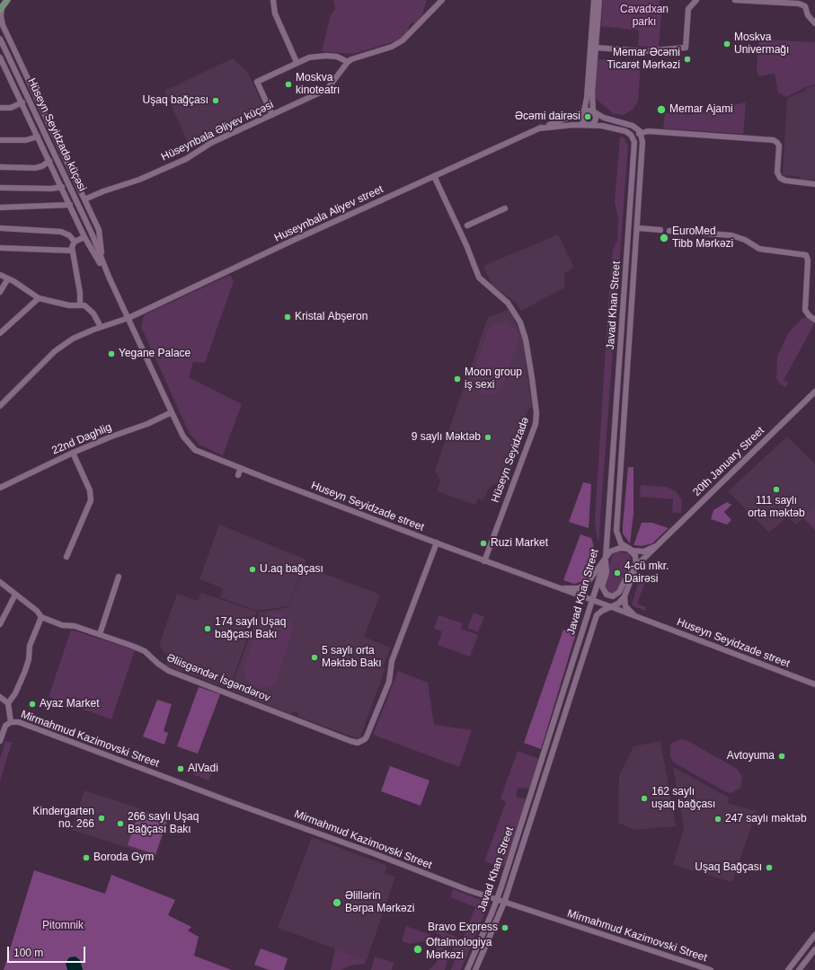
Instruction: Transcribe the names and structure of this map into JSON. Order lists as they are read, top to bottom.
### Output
{
  "streets": {
    "street": [
      "Hüseynbala Əliyev küçəsi",
      "Hüseyn Seyidzadə küçəsi",
      "Huseynbala Aliyev street",
      "Javad Khan Street",
      "22nd Daghlig",
      "Hüseyn Seyidzadə",
      "20th January Street",
      "Huseyn Seyidzade street",
      "Əliisgəndər İsgəndərov",
      "Mirmahmud Kazimovski Street"
    ]
  },
  "crossings": [
    ["Huseynbala Aliyev street", "Hüseyn Seyidzadə"],
    ["Javad Khan Street", "20th January Street"],
    ["Javad Khan Street", "Huseyn Seyidzade street"],
    ["Javad Khan Street", "Mirmahmud Kazimovski Street"],
    ["22nd Daghlig", "Huseyn Seyidzade street"],
    ["Hüseyn Seyidzadə", "Huseyn Seyidzade street"],
    ["Huseyn Seyidzade street", "Əliisgəndər İsgəndərov"]
  ],
  "parks": ["Cavadxan parkı", "Pitomnik"],
  "places": [
    "Moskva Univermağı",
    "Memar Əcəmi Ticarət Mərkəzi",
    "Moskva kinoteatrı",
    "Uşaq bağçası",
    "Memar Ajami",
    "Əcəmi dairəsi",
    "EuroMed Tibb Mərkəzi",
    "Kristal Abşeron",
    "Yegane Palace",
    "Moon group iş sexi",
    "9 saylı Məktəb",
    "111 saylı orta məktəb",
    "Ruzi Market",
    "U.aq bağçası",
    "4-cü mkr. Dairəsi",
    "174 saylı Uşaq bağçası Bakı",
    "5 saylı orta Məktəb Bakı",
    "Ayaz Market",
    "Avtoyuma",
    "AlVadi",
    "162 saylı uşaq bağçası",
    "Kindergarten no. 266",
    "247 saylı məktəb",
    "266 saylı Uşaq Bağçası Bakı",
    "Boroda Gym",
    "Uşaq Bağçası",
    "Əlillərin Bərpa Mərkəzi",
    "Bravo Express",
    "Oftalmologiya Mərkəzi"
  ],
  "scale_bar": "100 m"
}
